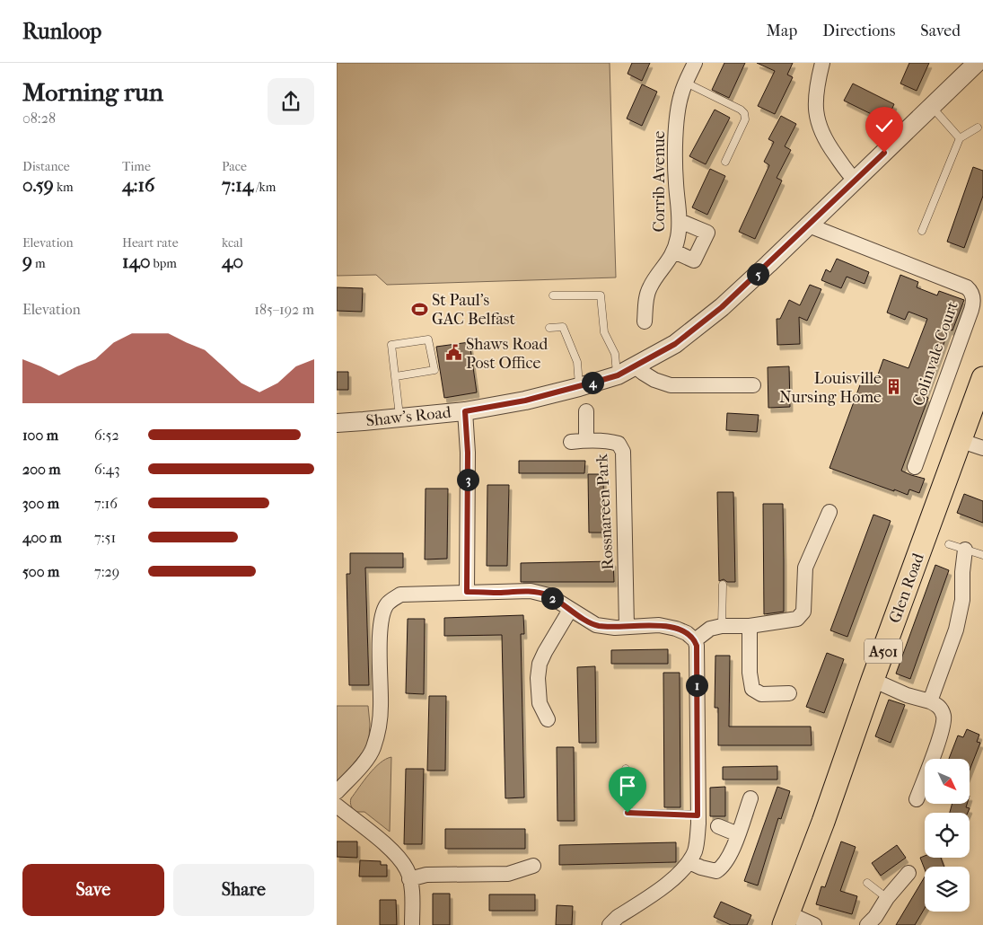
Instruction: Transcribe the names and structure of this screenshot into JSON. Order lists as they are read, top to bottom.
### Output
{
  "streets": {
    "main road": ["Glen Road", "A501"],
    "street": [
      "Corrib Avenue",
      "Colinvale Court",
      "Shaw's Road",
      "Rossnareen Park"
    ]
  },
  "crossings": [
    ["Colinvale Court", "Shaw's Road"]
  ],
  "places": {
    "sports": ["St Paul's GAC Belfast"],
    "public building": ["Shaws Road Post Office"],
    "building": ["Louisville Nursing Home"]
  },
  "north": "bottom right",
  "page": {
    "header": "Runloop",
    "nav": ["Map", "Directions", "Saved"],
    "heading": ["Morning run", "08:28"],
    "stats": [
      ["Distance", "0.59 km"],
      ["Time", "4:16"],
      ["Pace", "7:14 /km"],
      ["Elevation", "9 m"],
      ["Heart rate", "140 bpm"],
      ["kcal", "40"]
    ],
    "pins": [
      "5",
      "4",
      "3",
      "2",
      "1"
    ],
    "chart": ["Elevation", "185–192 m"],
    "list": [
      {
        "name": "100 m",
        "note": "6:52"
      },
      {
        "name": "200 m",
        "note": "6:43"
      },
      {
        "name": "300 m",
        "note": "7:16"
      },
      {
        "name": "400 m",
        "note": "7:51"
      },
      {
        "name": "500 m",
        "note": "7:29"
      }
    ],
    "buttons": ["Save", "Share"]
  }
}
